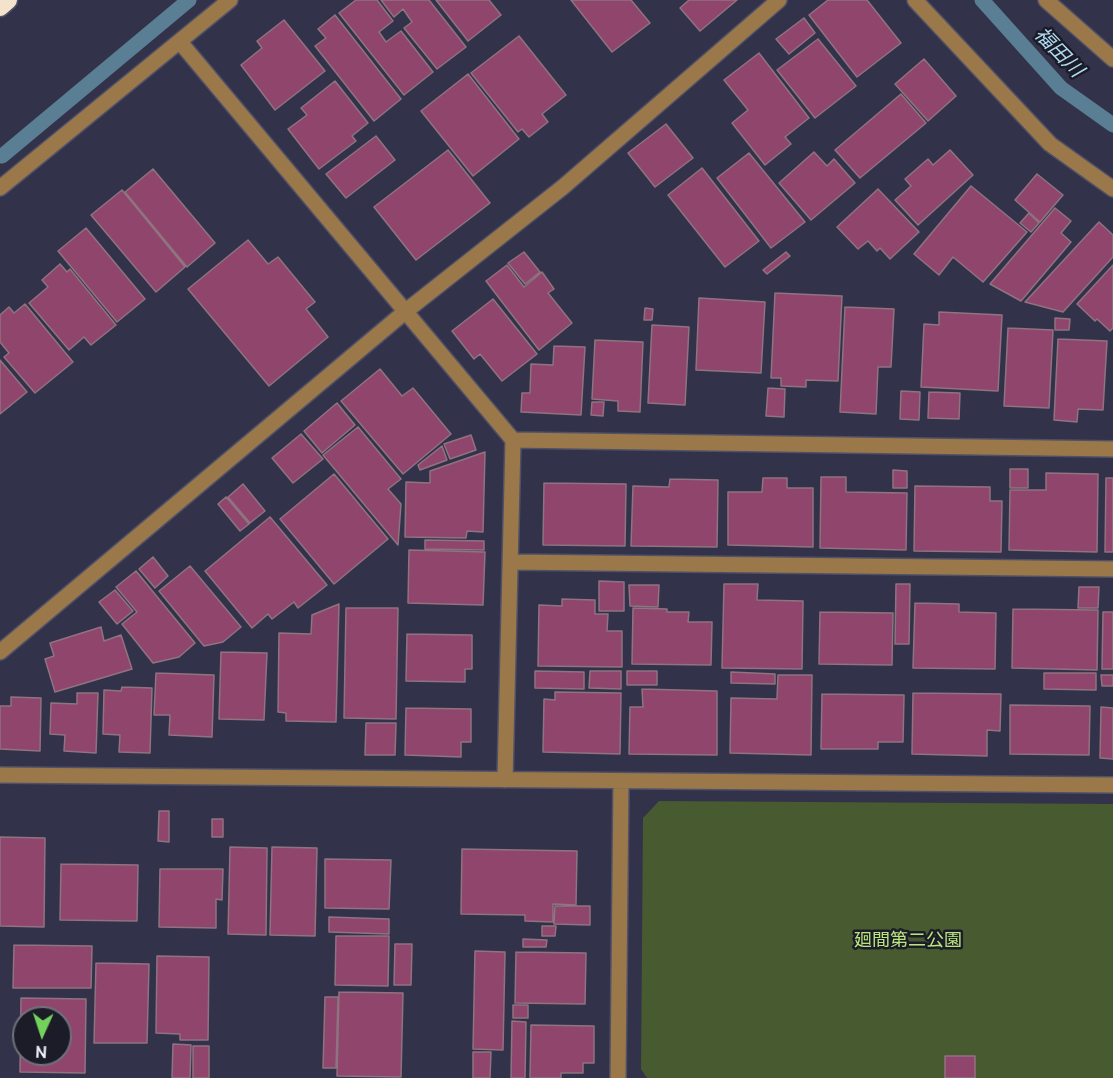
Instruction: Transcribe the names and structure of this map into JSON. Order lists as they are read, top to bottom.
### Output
{
  "water": ["福田川"],
  "parks": ["廻間第二公園"],
  "north": "bottom"
}
